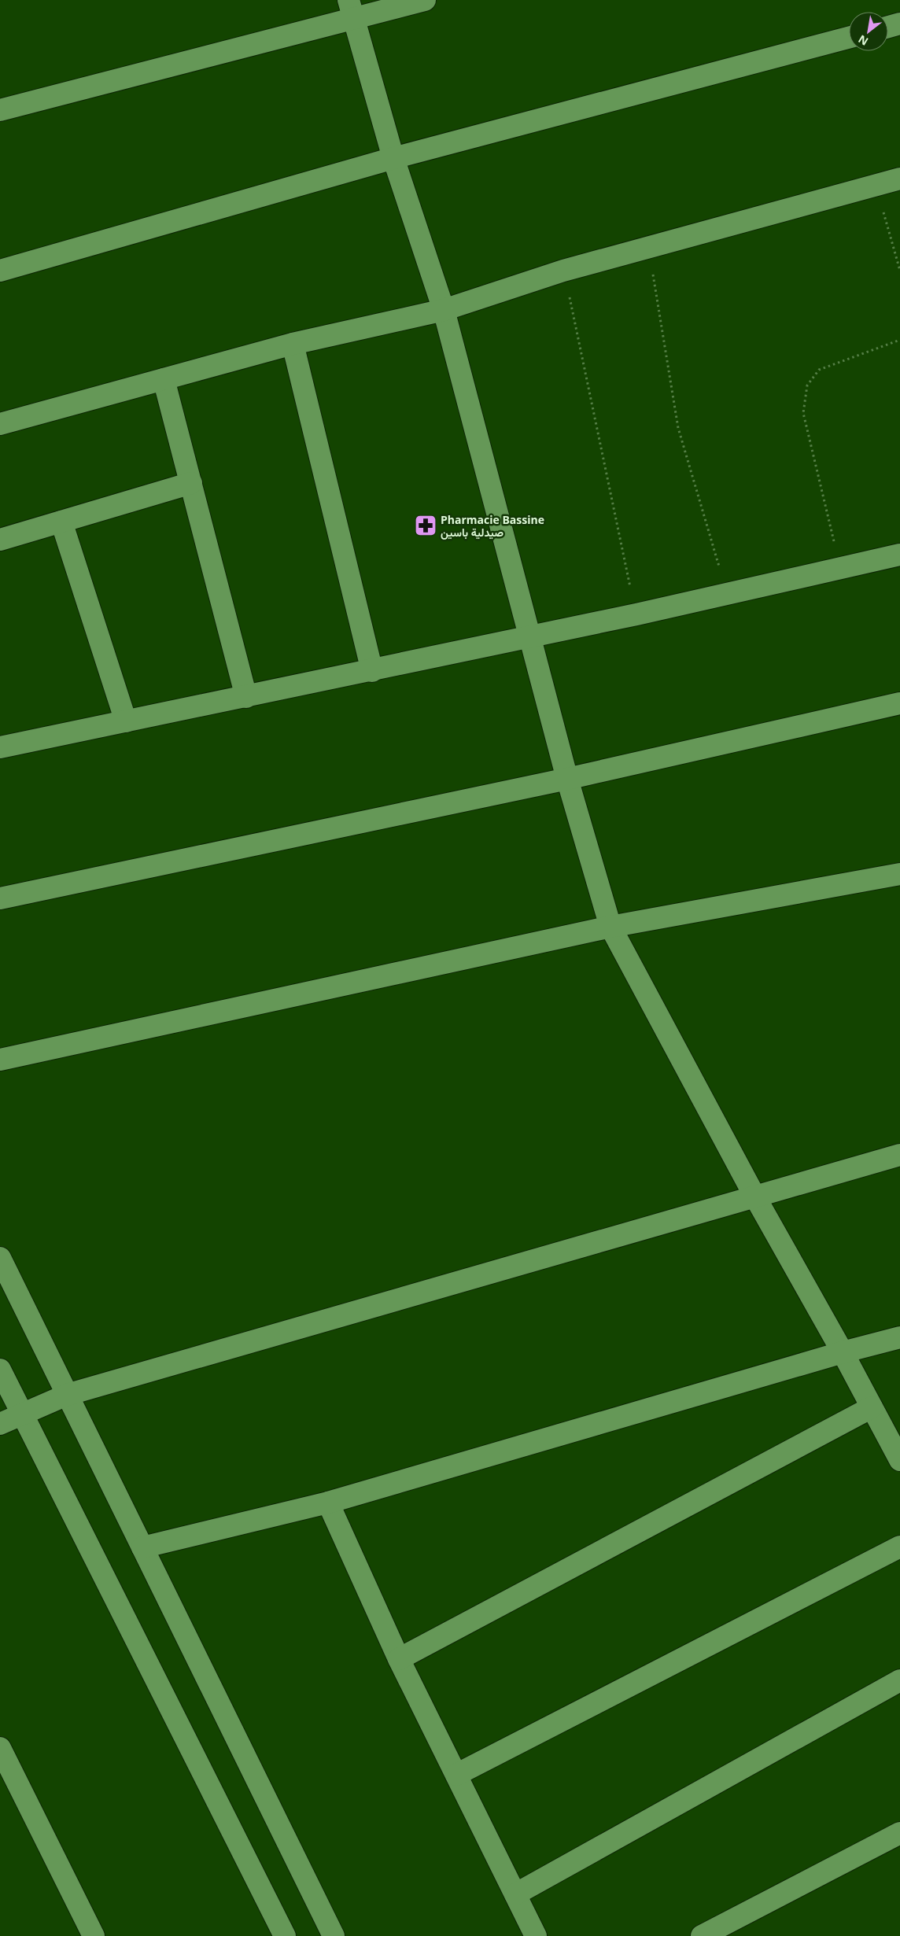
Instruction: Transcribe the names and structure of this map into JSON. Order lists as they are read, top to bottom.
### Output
{
  "places": {
    "pharmacy": ["Pharmacie Bassine صيدلية باسين"]
  },
  "north": "bottom left"
}
